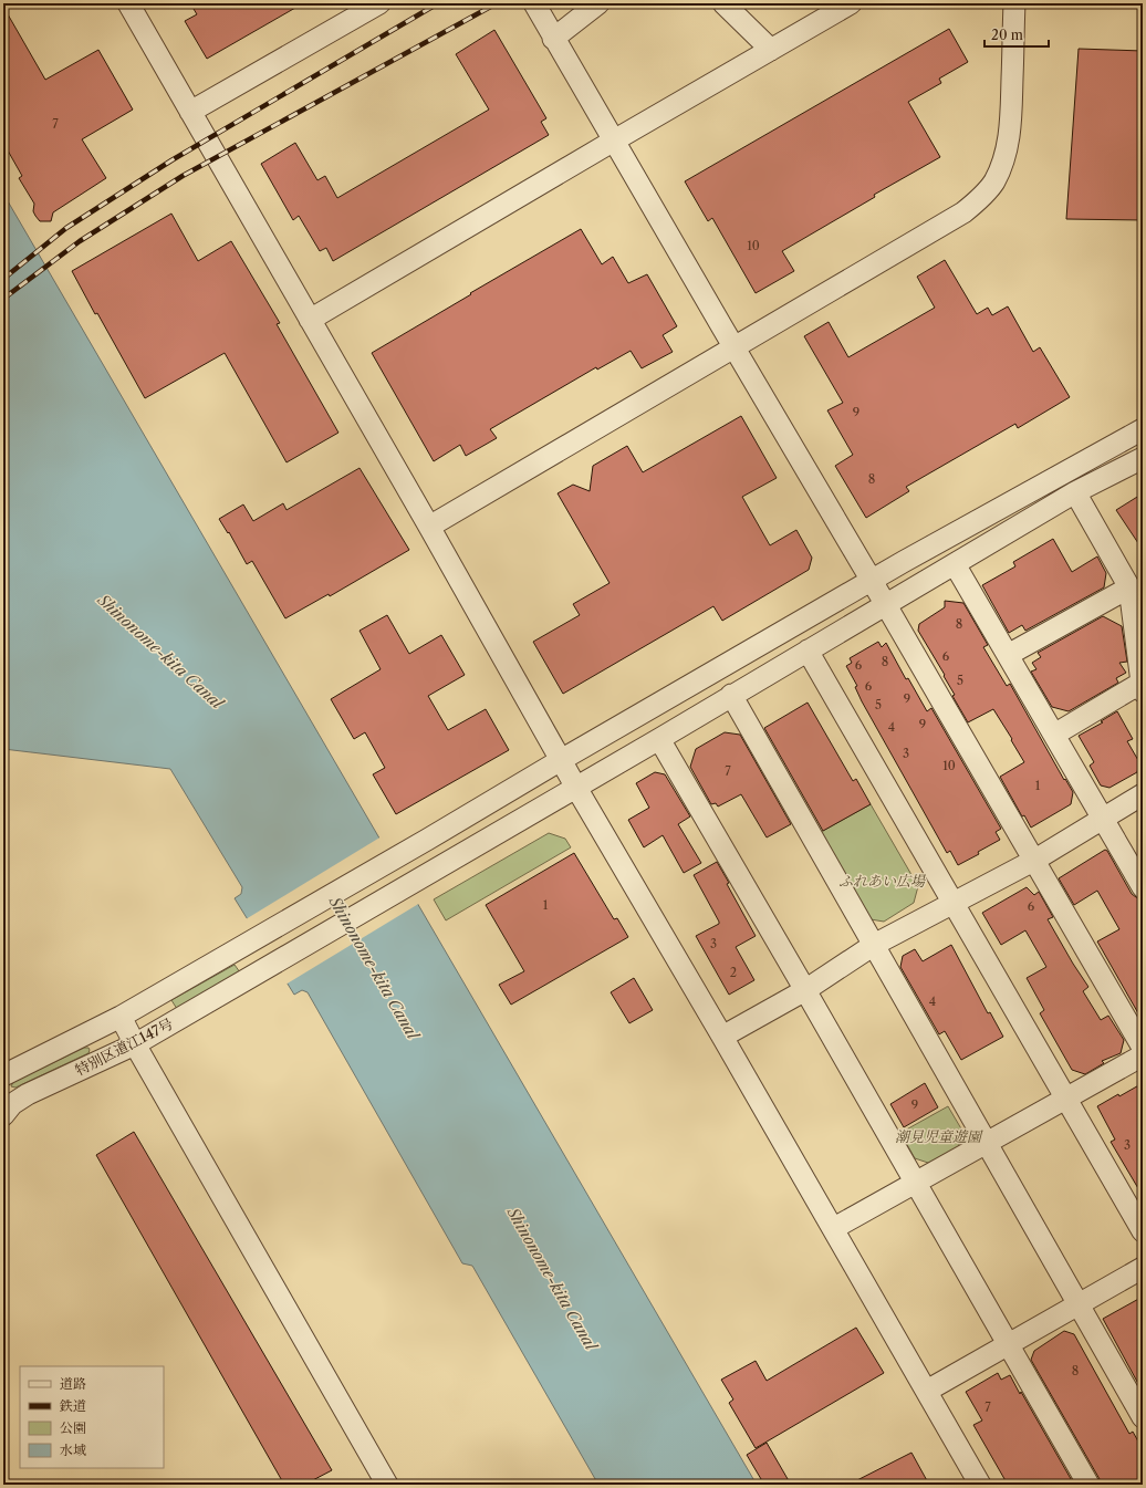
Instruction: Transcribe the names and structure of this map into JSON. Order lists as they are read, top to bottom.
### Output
{
  "streets": {
    "street": ["特別区道江147号"]
  },
  "water": ["Shinonome-kita Canal"],
  "parks": ["ふれあい広場", "潮見児童遊園"],
  "house_numbers": [
    "7",
    "10",
    "9",
    "8",
    "8",
    "6",
    "8",
    "6",
    "5",
    "6",
    "9",
    "5",
    "9",
    "4",
    "3",
    "10",
    "7",
    "1",
    "1",
    "6",
    "3",
    "2",
    "4",
    "9",
    "3",
    "8",
    "7"
  ],
  "legend": [
    "道路",
    "鉄道",
    "公園",
    "水域"
  ],
  "scale_bar": "20 m"
}
